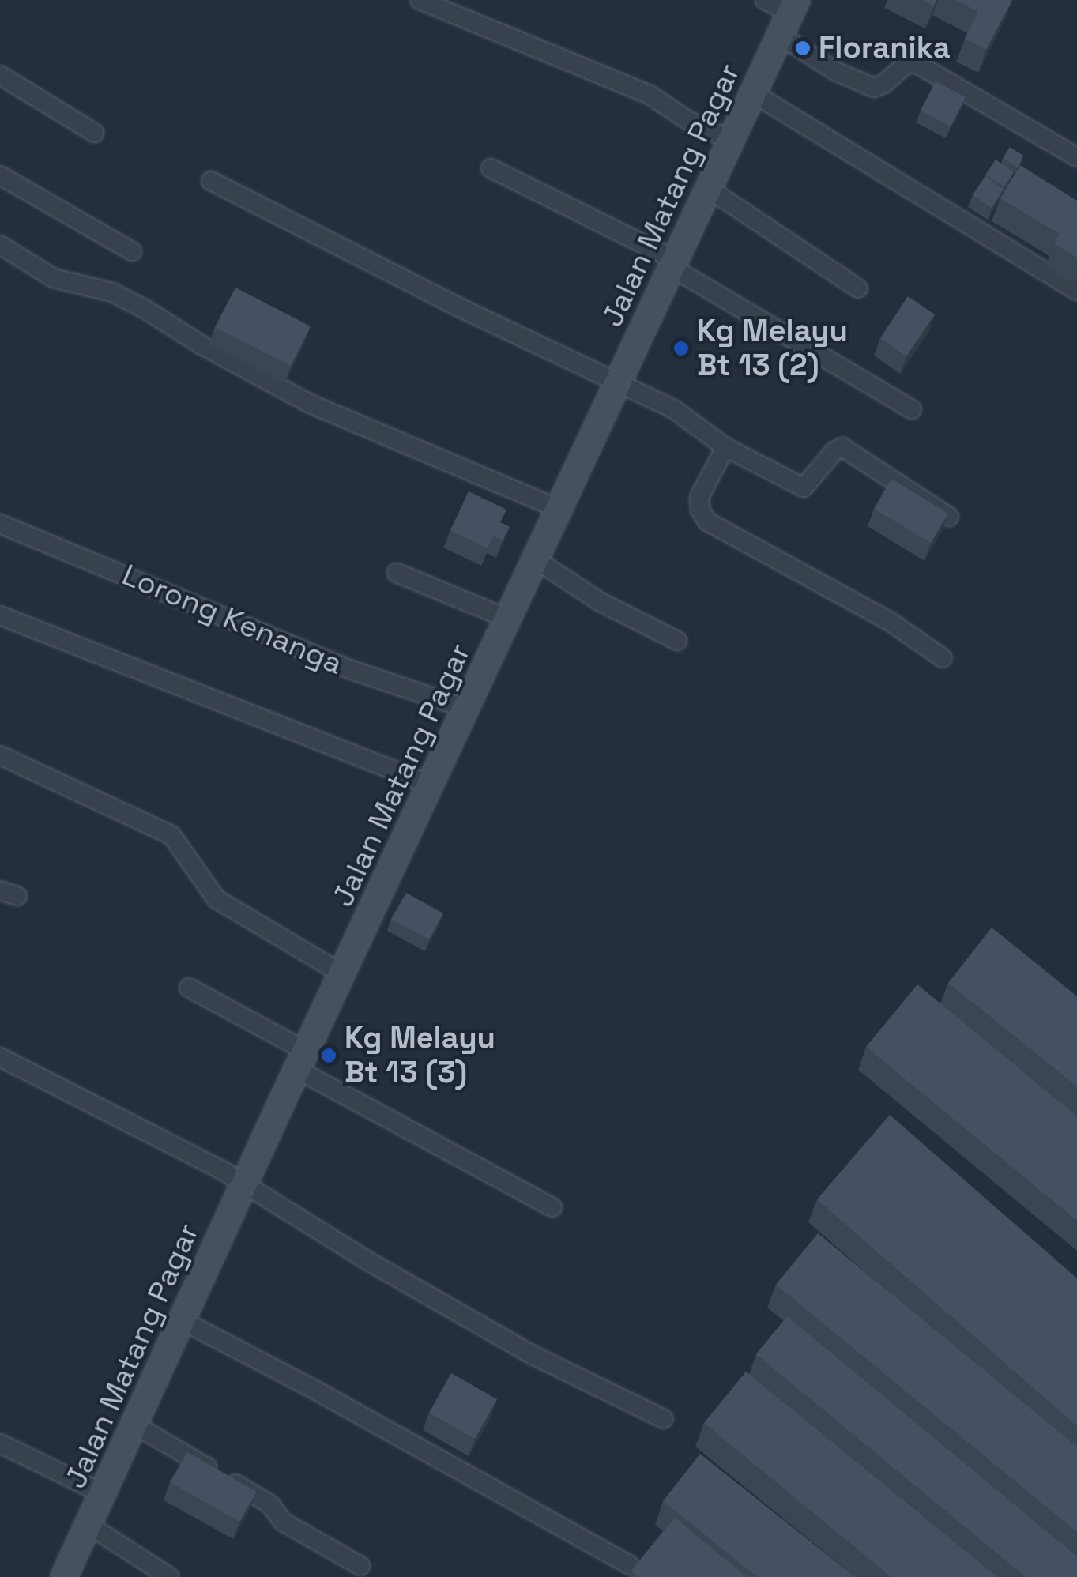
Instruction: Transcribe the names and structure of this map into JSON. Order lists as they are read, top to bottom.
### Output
{
  "streets": {
    "main road": ["Jalan Matang Pagar"],
    "street": ["Lorong Kenanga"]
  },
  "crossings": [
    ["Jalan Matang Pagar", "Lorong Kenanga"]
  ],
  "places": ["Floranika", "Kg Melayu Bt 13 (2)", "Kg Melayu Bt 13 (3)"]
}
